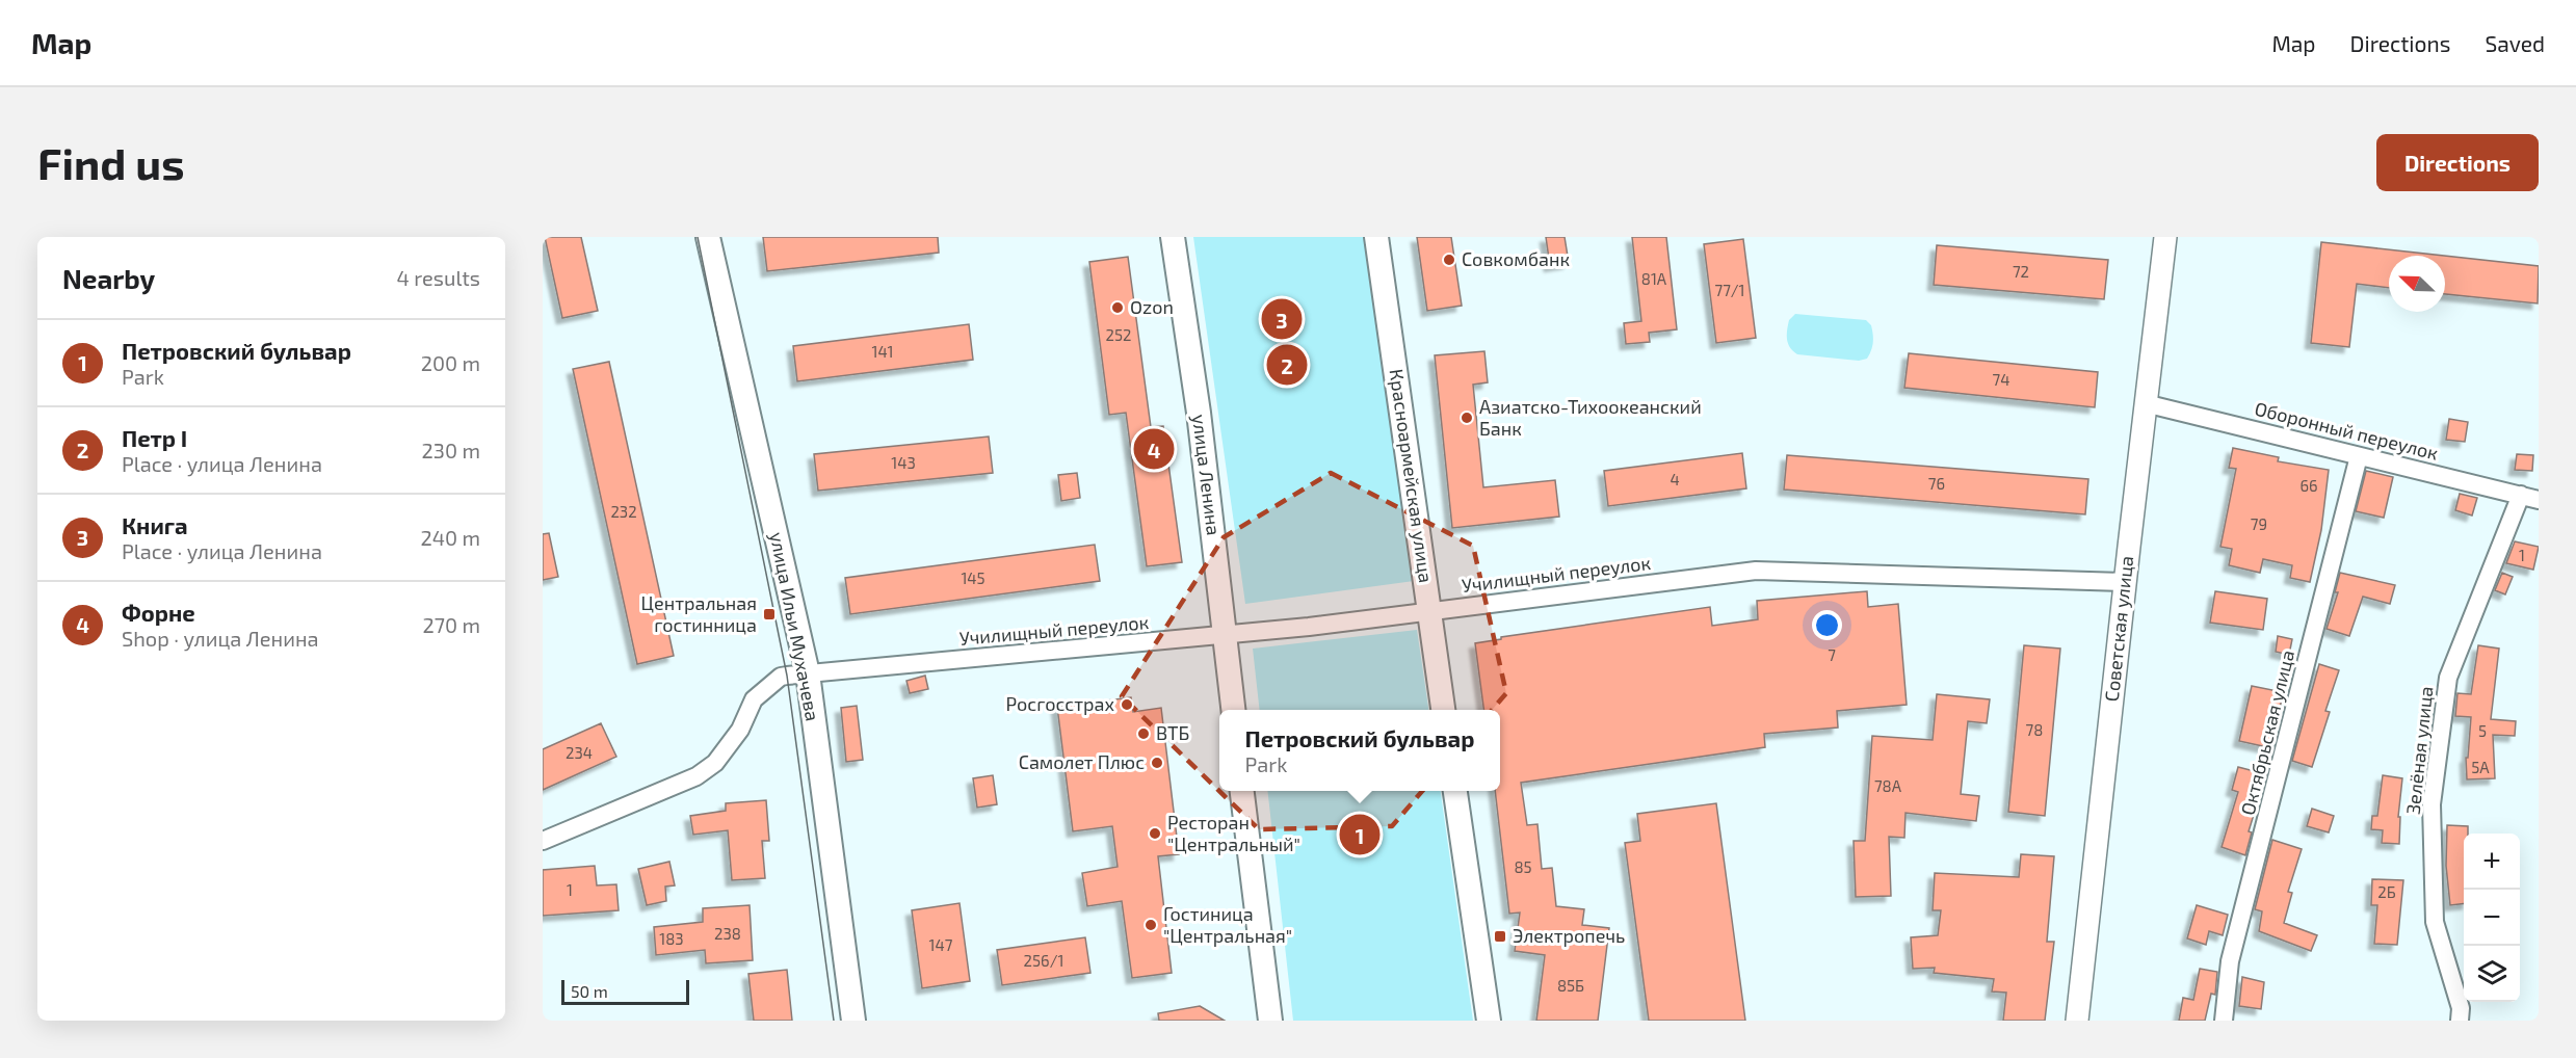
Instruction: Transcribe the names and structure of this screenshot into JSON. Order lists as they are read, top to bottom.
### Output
{
  "streets": {
    "main road": ["улица Ленина", "Красноармейская улица", "улица Ильи Мухачева"],
    "street": [
      "Оборонный переулок",
      "Училищный переулок",
      "Советская улица",
      "Октябрьская улица",
      "Зелёная улица"
    ]
  },
  "crossings": [
    ["Оборонный переулок", "Советская улица"],
    ["Оборонный переулок", "Октябрьская улица"],
    ["Оборонный переулок", "Зелёная улица"],
    ["улица Ленина", "Училищный переулок"],
    ["Красноармейская улица", "Училищный переулок"],
    ["Училищный переулок", "улица Ильи Мухачева"],
    ["Училищный переулок", "Советская улица"]
  ],
  "places": {
    "other": [
      "Совкомбанк",
      "Ozon",
      "Азиатско-Тихоокеанский Банк",
      "Росгосстрах",
      "ВТБ",
      "Самолет Плюс",
      "Ресторан \"Центральный\"",
      "Гостиница \"Центральная\""
    ],
    "transit": ["Центральная гостинница", "Электропечь"]
  },
  "house_numbers": [
    "72",
    "81А",
    "77/1",
    "252",
    "141",
    "74",
    "143",
    "4",
    "76",
    "66",
    "232",
    "79",
    "1",
    "145",
    "7",
    "78",
    "5",
    "234",
    "5А",
    "78А",
    "85",
    "1",
    "2Б",
    "238",
    "183",
    "147",
    "256/1",
    "85Б"
  ],
  "scale_bar": "50 m",
  "north": "top left",
  "page": {
    "header": "Map",
    "nav": ["Map", "Directions", "Saved"],
    "buttons": "Directions",
    "title": "Find us",
    "heading": ["Nearby", "4 results"],
    "pins": [
      "3",
      "2",
      "4",
      "1"
    ],
    "list": [
      {
        "mark": "1",
        "name": "Петровский бульвар",
        "note": "Park",
        "value": "200 m"
      },
      {
        "mark": "2",
        "name": "Петр I",
        "note": "Place · улица Ленина",
        "value": "230 m"
      },
      {
        "mark": "3",
        "name": "Книга",
        "note": "Place · улица Ленина",
        "value": "240 m"
      },
      {
        "mark": "4",
        "name": "Форне",
        "note": "Shop · улица Ленина",
        "value": "270 m"
      }
    ],
    "popup": ["Петровский бульвар", "Park"],
    "map_buttons": ["+", "−"],
    "scale": "50 m"
  }
}
